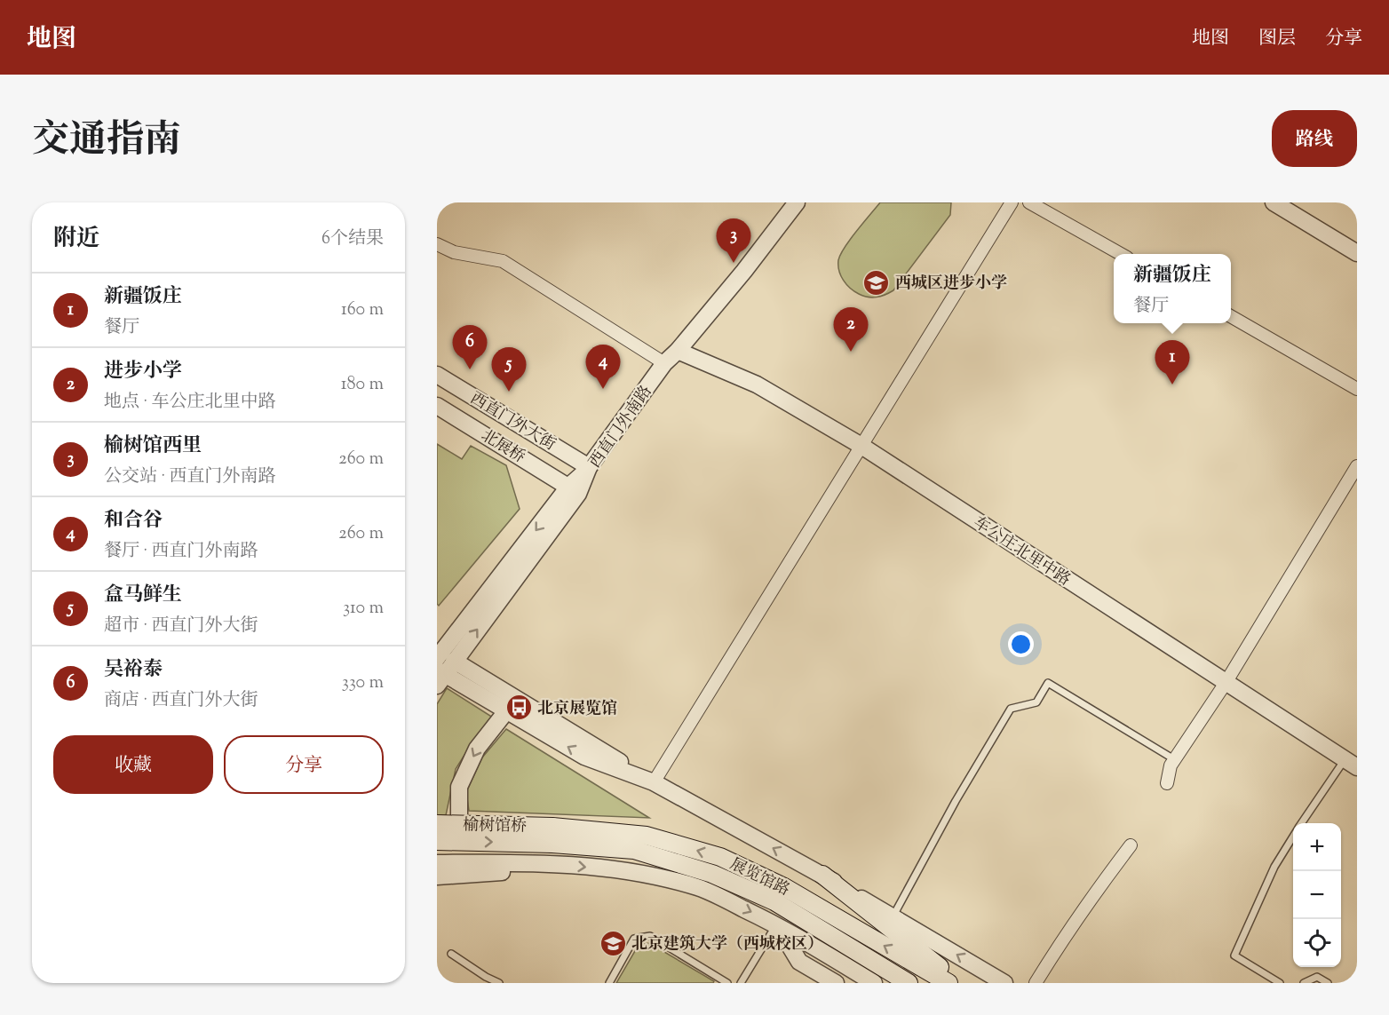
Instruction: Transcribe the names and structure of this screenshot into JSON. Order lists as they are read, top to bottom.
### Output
{
  "streets": {
    "main road": ["榆树馆桥", "展览馆路"],
    "street": [
      "西直门外大街",
      "西直门外南路",
      "北展桥",
      "车公庄北里中路"
    ]
  },
  "crossings": [
    ["西直门外大街", "西直门外南路"],
    ["西直门外南路", "北展桥"],
    ["西直门外南路", "车公庄北里中路"],
    ["榆树馆桥", "展览馆路"]
  ],
  "places": {
    "school or university": ["西城区进步小学", "北京建筑大学（西城校区）"],
    "bus stop": ["北京展览馆"]
  },
  "page": {
    "header": "地图",
    "nav": ["地图", "图层", "分享"],
    "title": "交通指南",
    "buttons": [
      "路线",
      ["收藏", "分享"]
    ],
    "heading": ["附近", "6个结果"],
    "pins": [
      "3",
      "2",
      "6",
      "1",
      "4",
      "5"
    ],
    "popup": ["新疆饭庄", "餐厅"],
    "list": [
      {
        "mark": "1",
        "name": "新疆饭庄",
        "note": "餐厅",
        "value": "160 m"
      },
      {
        "mark": "2",
        "name": "进步小学",
        "note": "地点 · 车公庄北里中路",
        "value": "180 m"
      },
      {
        "mark": "3",
        "name": "榆树馆西里",
        "note": "公交站 · 西直门外南路",
        "value": "260 m"
      },
      {
        "mark": "4",
        "name": "和合谷",
        "note": "餐厅 · 西直门外南路",
        "value": "260 m"
      },
      {
        "mark": "5",
        "name": "盒马鲜生",
        "note": "超市 · 西直门外大街",
        "value": "310 m"
      },
      {
        "mark": "6",
        "name": "吴裕泰",
        "note": "商店 · 西直门外大街",
        "value": "330 m"
      }
    ],
    "map_buttons": ["+", "−"]
  }
}
